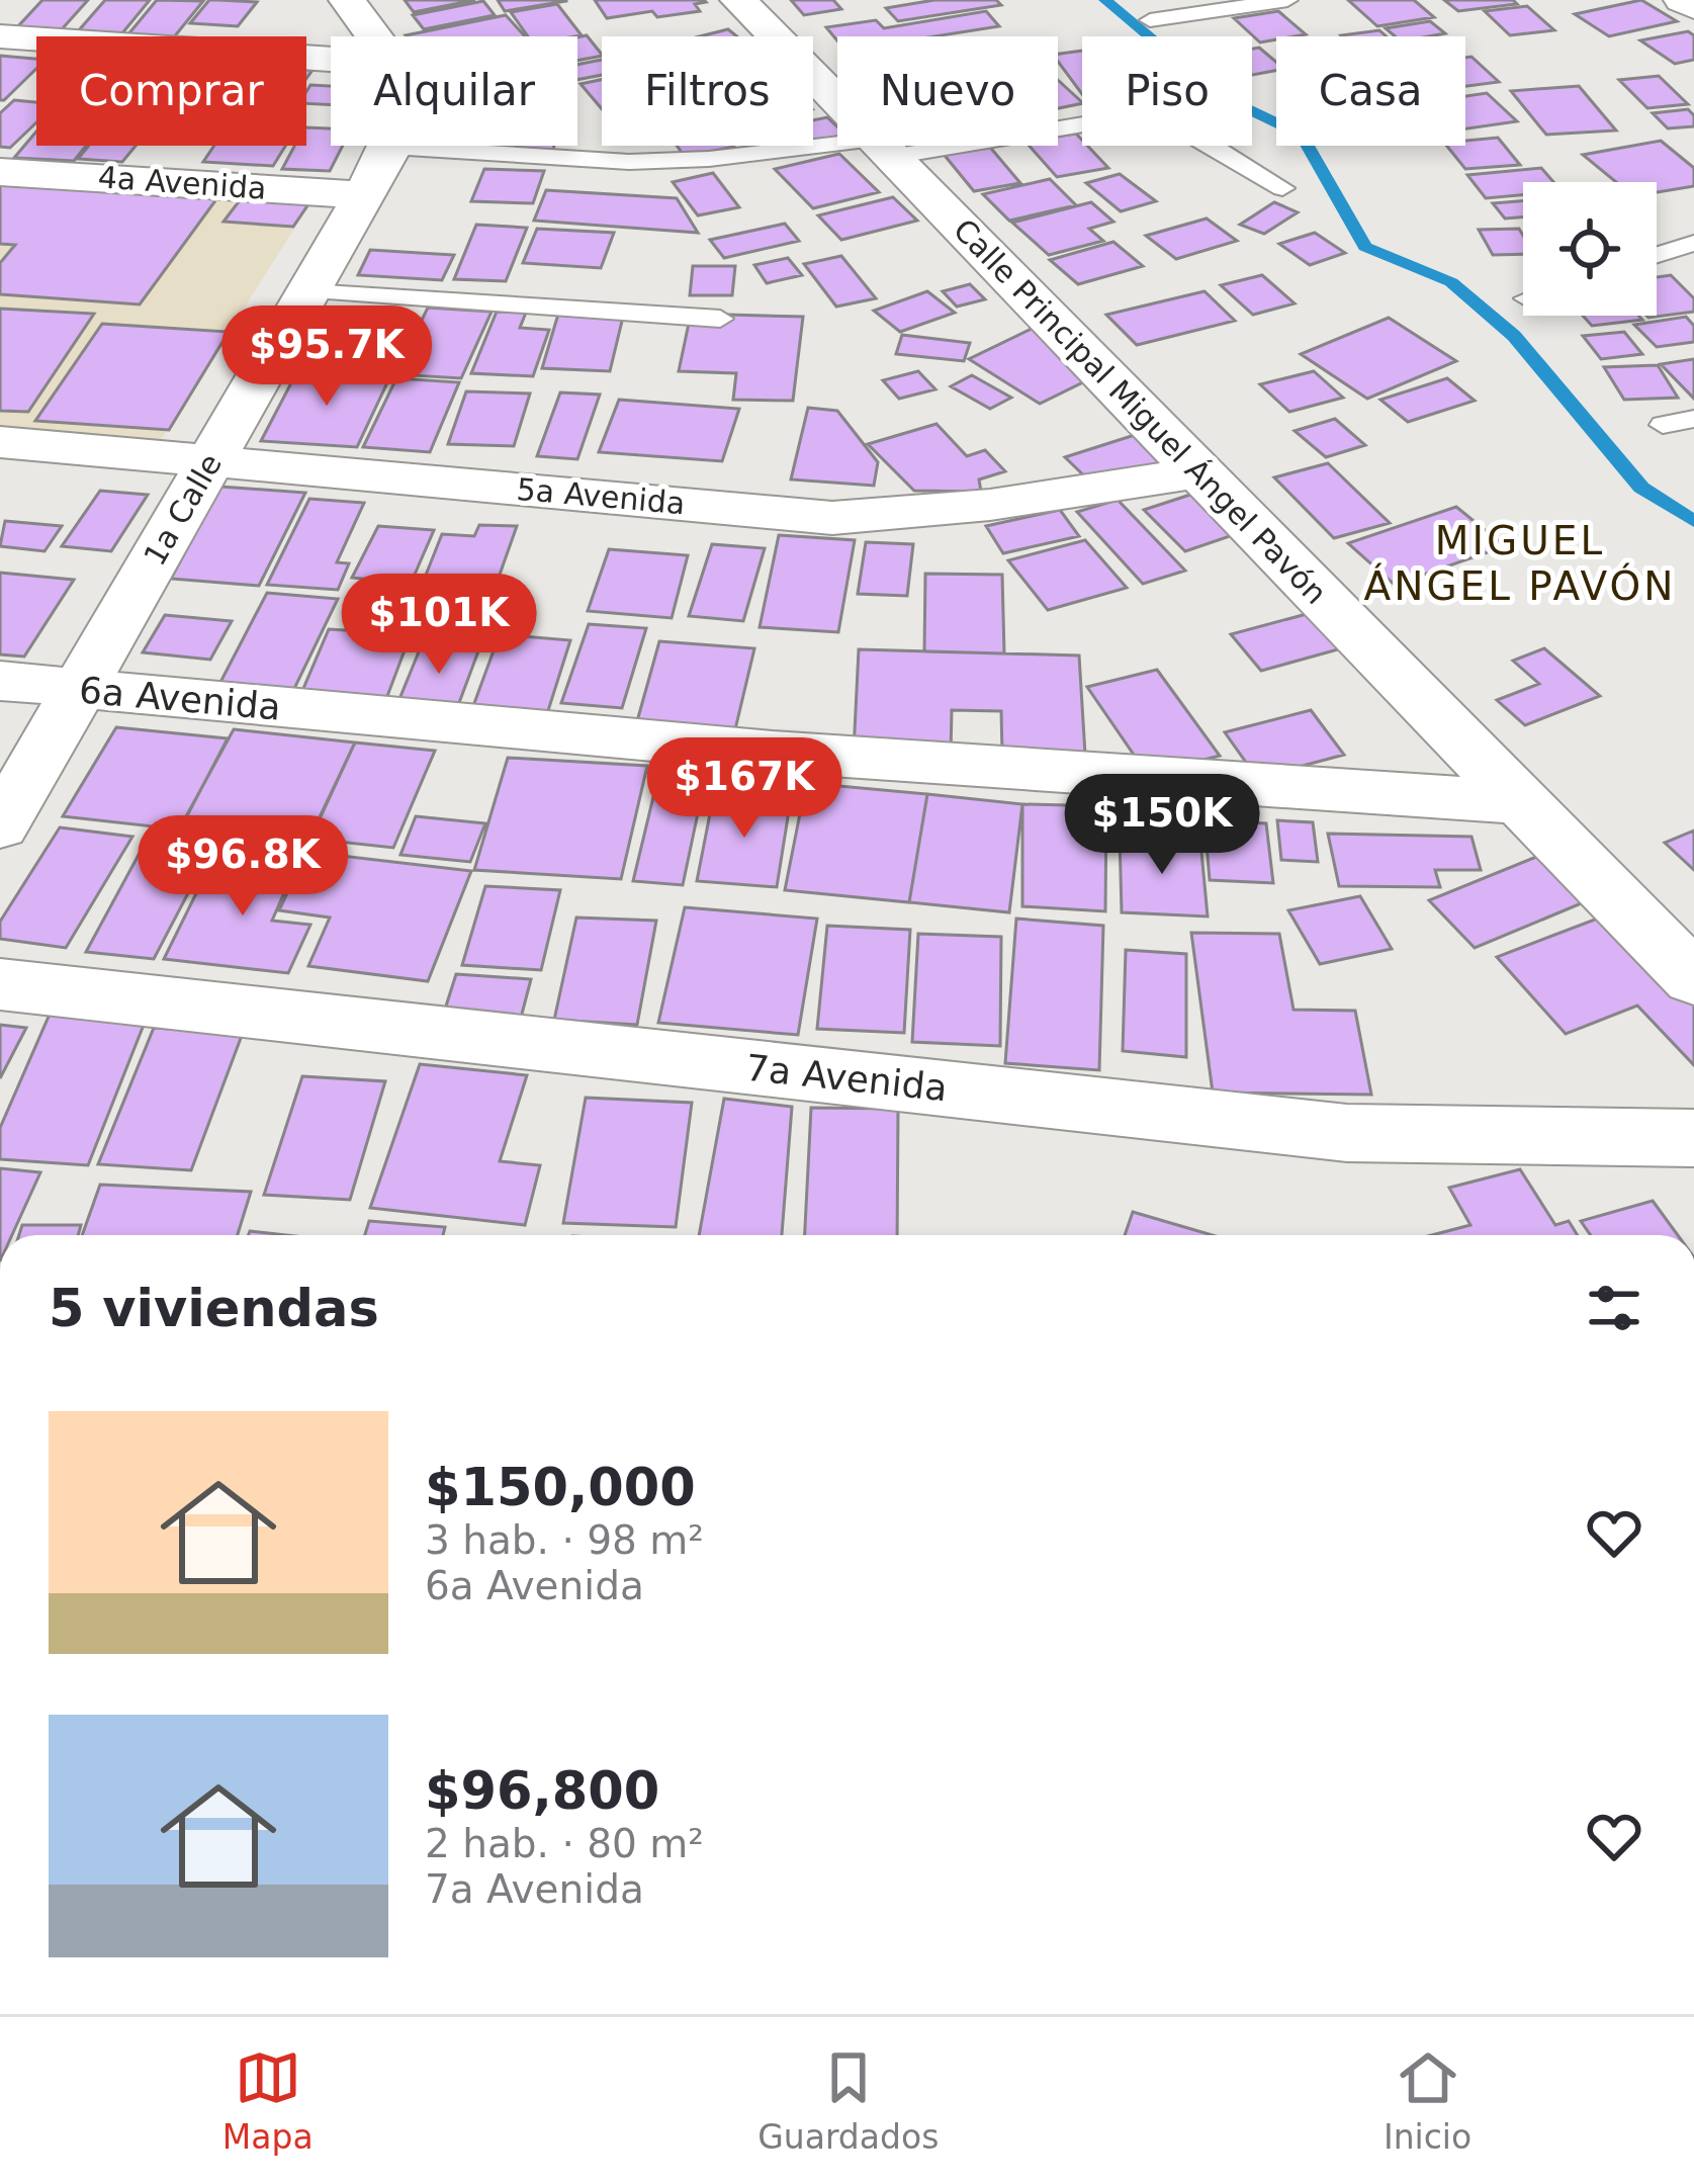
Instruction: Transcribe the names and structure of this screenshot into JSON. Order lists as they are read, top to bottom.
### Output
{
  "streets": {
    "street": [
      "4a Avenida",
      "Calle Principal Miguel Ángel Pavón",
      "5a Avenida",
      "1a Calle",
      "6a Avenida",
      "7a Avenida"
    ]
  },
  "crossings": [
    ["4a Avenida", "1a Calle"],
    ["Calle Principal Miguel Ángel Pavón", "5a Avenida"],
    ["Calle Principal Miguel Ángel Pavón", "6a Avenida"],
    ["5a Avenida", "1a Calle"],
    ["1a Calle", "6a Avenida"]
  ],
  "districts": ["MIGUEL ÁNGEL PAVÓN"],
  "page": {
    "chip": [
      "Comprar",
      "Alquilar",
      "Filtros",
      "Nuevo",
      "Piso",
      "Casa"
    ],
    "price": [
      "$95.7K",
      "$101K",
      "$167K",
      "$150K",
      "$96.8K"
    ],
    "heading": "5 viviendas",
    "list": [
      {
        "name": "$150,000",
        "note": "3 hab. · 98 m² · 6a Avenida"
      },
      {
        "name": "$96,800",
        "note": "2 hab. · 80 m² · 7a Avenida"
      }
    ],
    "tabs": ["Mapa", "Guardados", "Inicio"]
  }
}
